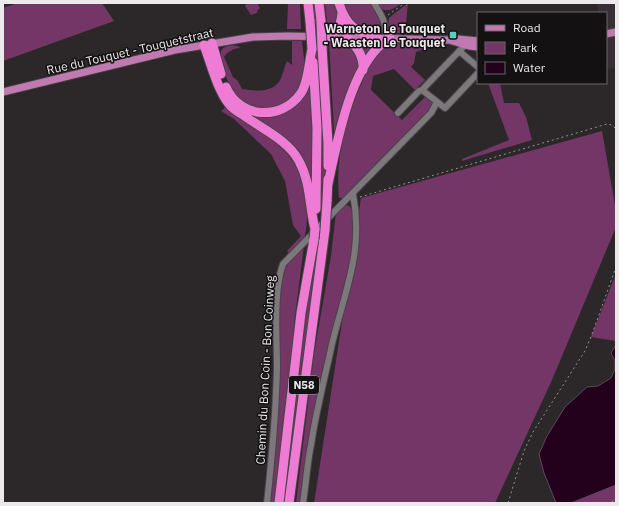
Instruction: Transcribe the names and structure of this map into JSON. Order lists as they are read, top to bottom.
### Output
{
  "streets": {
    "highway": ["N58"],
    "main road": ["Rue du Touquet - Touquetstraat"],
    "street": ["Chemin du Bon Coin - Bon Coinweg"]
  },
  "places": {
    "transit": ["Warneton Le Touquet - Waasten Le Touquet"]
  },
  "legend": ["Road", "Park", "Water"]
}
